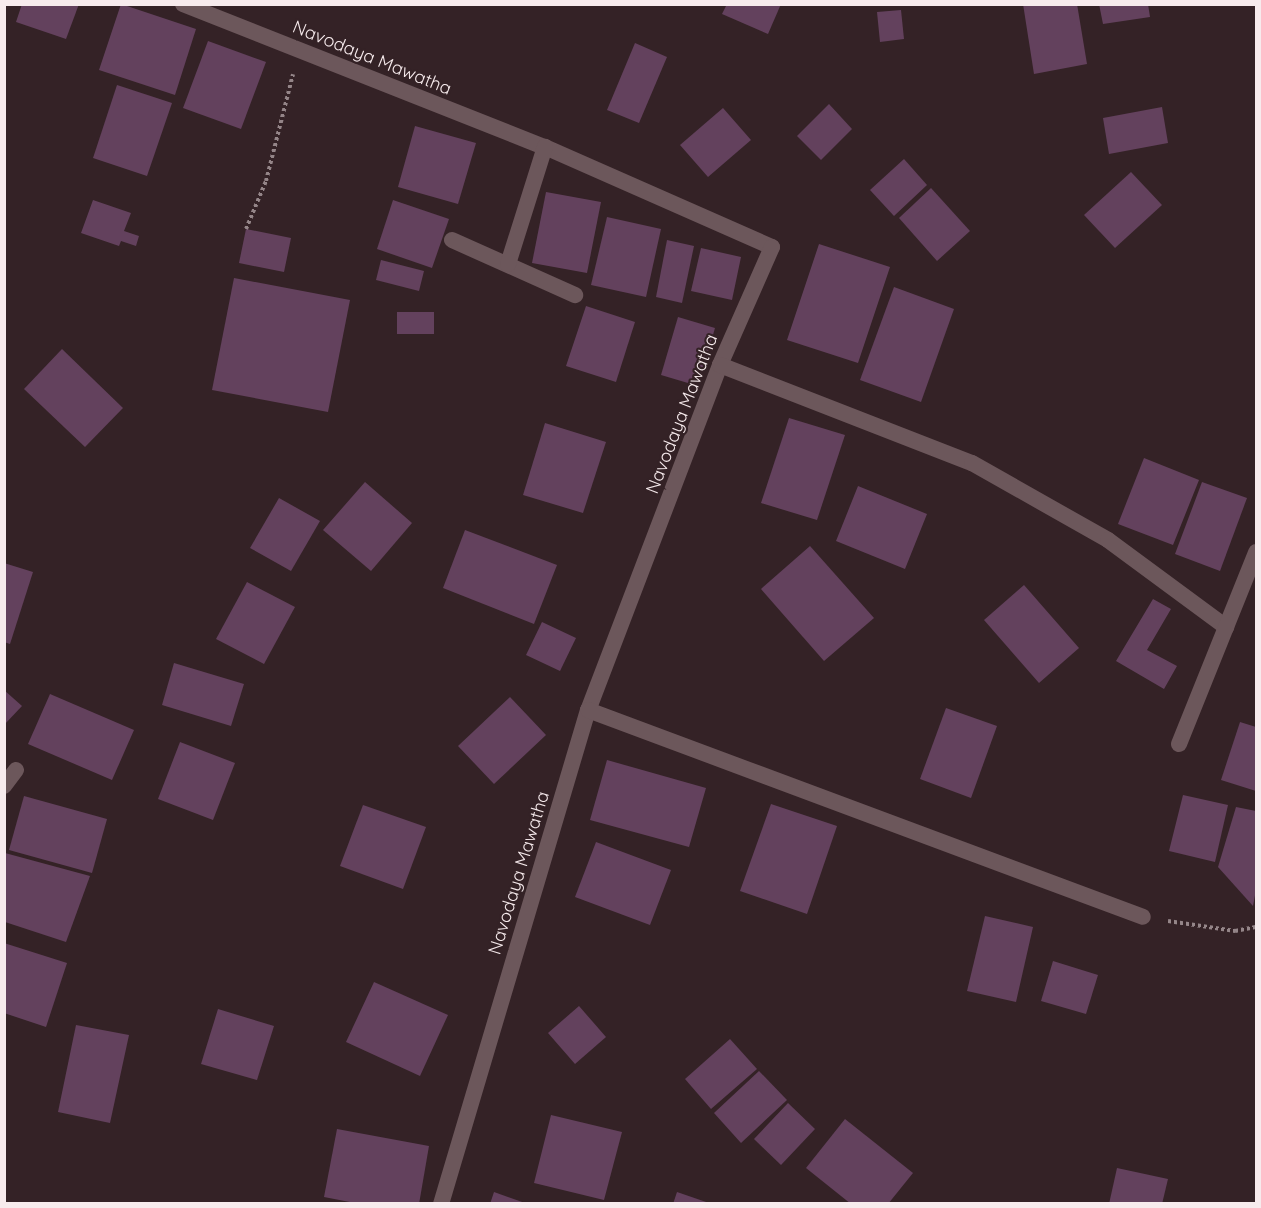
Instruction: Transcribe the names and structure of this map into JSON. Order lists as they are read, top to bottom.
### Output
{
  "streets": {
    "street": ["Navodaya Mawatha"]
  }
}
